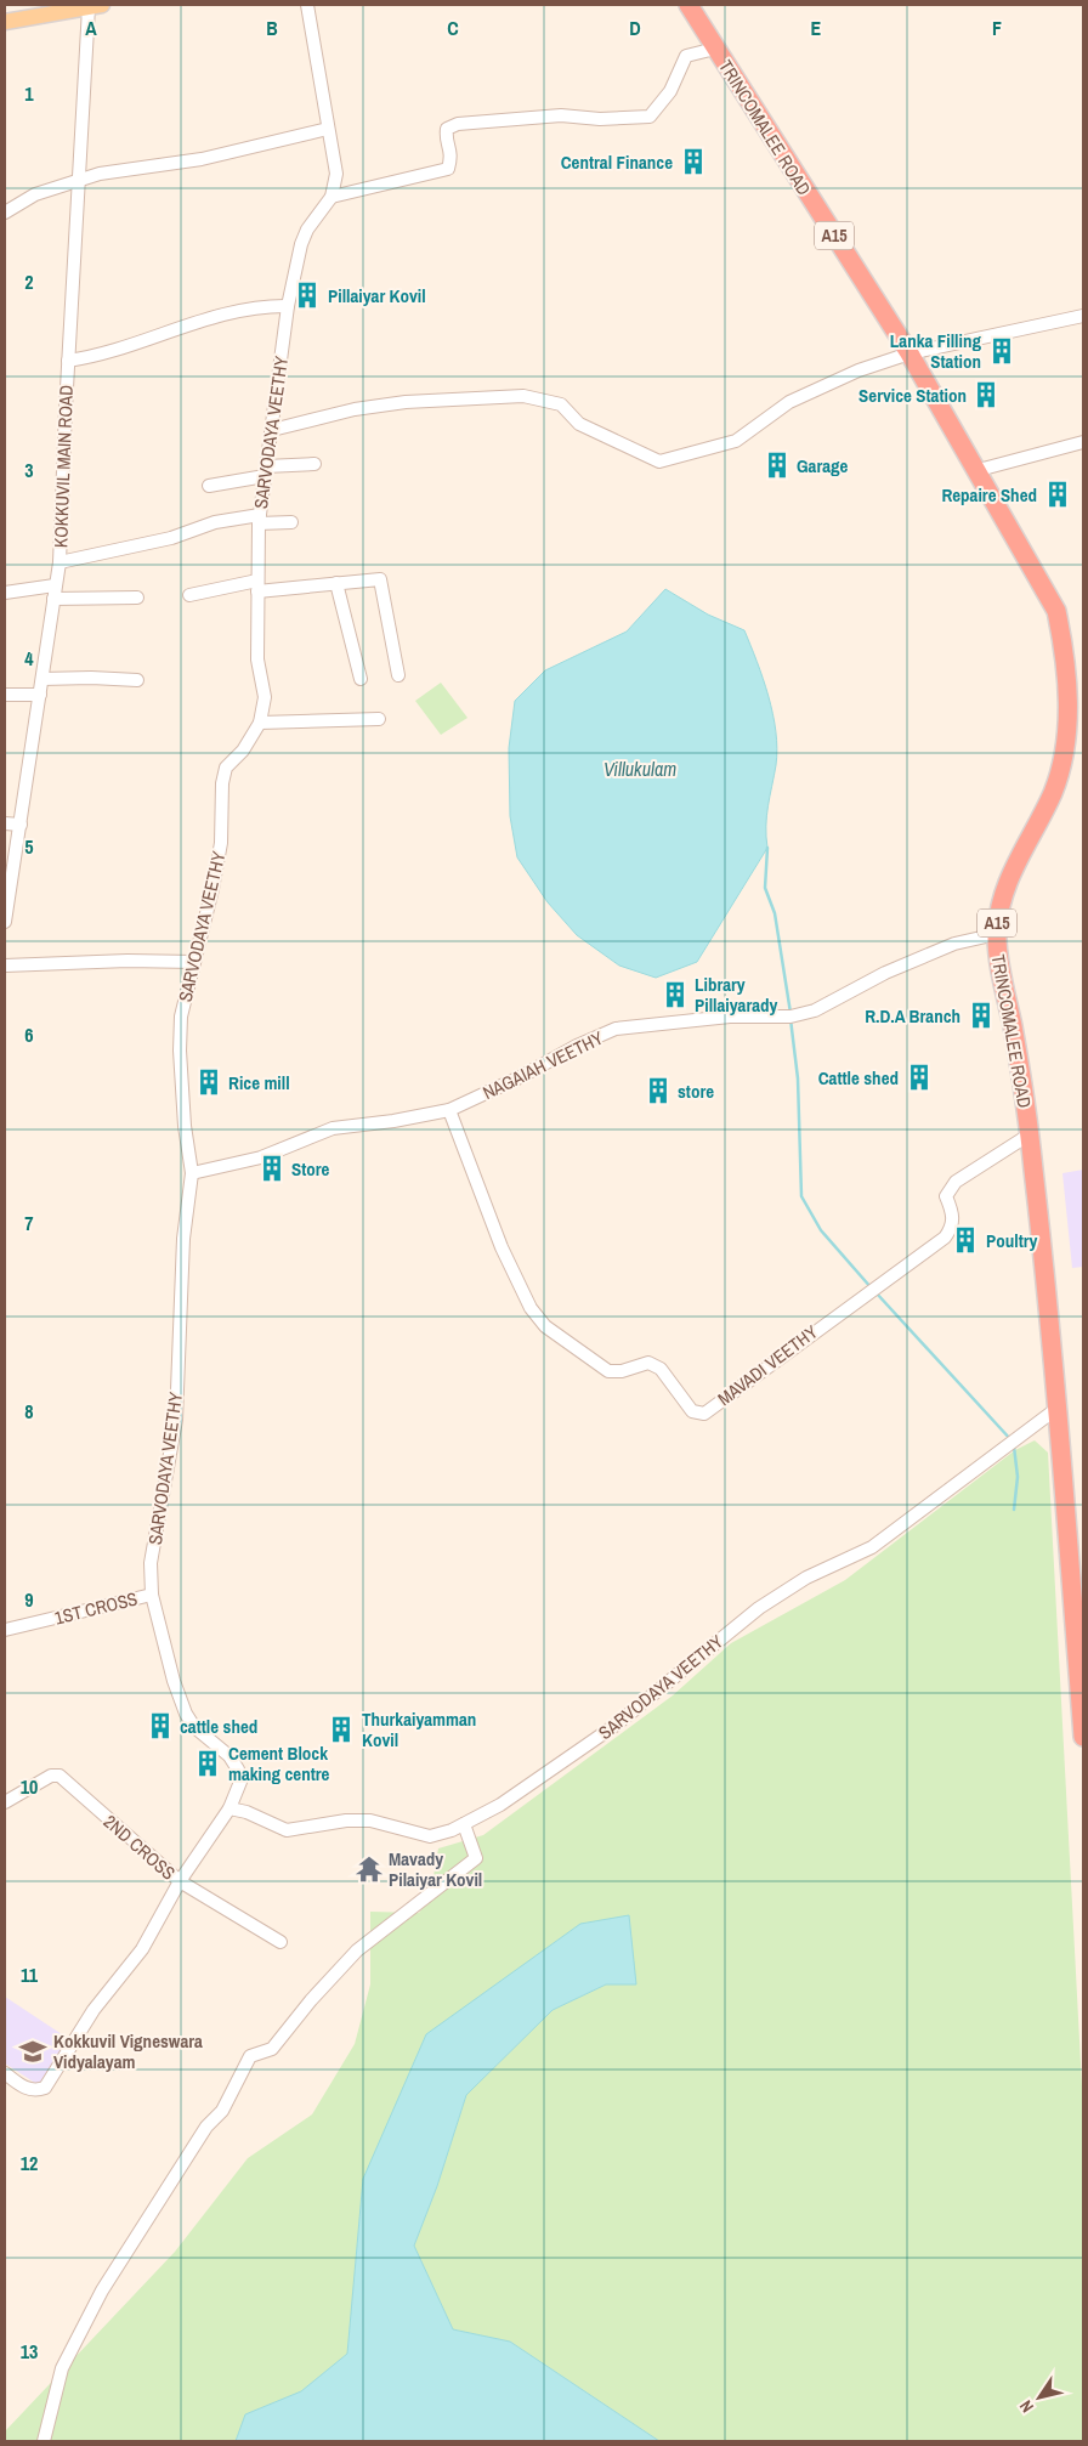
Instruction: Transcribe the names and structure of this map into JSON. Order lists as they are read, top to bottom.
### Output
{
  "streets": {
    "highway": ["TRINCOMALEE ROAD", "A15"],
    "street": [
      "SARVODAYA VEETHY",
      "KOKKUVIL MAIN ROAD",
      "NAGAIAH VEETHY",
      "MAVADI VEETHY",
      "1ST CROSS",
      "2ND CROSS"
    ]
  },
  "crossings": [
    ["TRINCOMALEE ROAD", "SARVODAYA VEETHY"],
    ["TRINCOMALEE ROAD", "NAGAIAH VEETHY"],
    ["TRINCOMALEE ROAD", "MAVADI VEETHY"],
    ["SARVODAYA VEETHY", "NAGAIAH VEETHY"],
    ["SARVODAYA VEETHY", "1ST CROSS"],
    ["SARVODAYA VEETHY", "2ND CROSS"],
    ["NAGAIAH VEETHY", "MAVADI VEETHY"]
  ],
  "water": ["Villukulam"],
  "places": {
    "building": [
      "Central Finance",
      "Pillaiyar Kovil",
      "Lanka Filling Station",
      "Service Station",
      "Garage",
      "Repaire Shed",
      "Library Pillaiyarady",
      "R.D.A Branch",
      "Cattle shed",
      "Rice mill",
      "store",
      "Store",
      "Poultry",
      "cattle shed",
      "Thurkaiyamman Kovil",
      "Cement Block making centre"
    ],
    "temple": ["Mavady Pilaiyar Kovil"],
    "school or university": ["Kokkuvil Vigneswara Vidyalayam"]
  },
  "north": "bottom left",
  "grid": {
    "columns": [
      "A",
      "B",
      "C",
      "D",
      "E",
      "F"
    ],
    "rows": [
      "1",
      "2",
      "3",
      "4",
      "5",
      "6",
      "7",
      "8",
      "9",
      "10",
      "11",
      "12",
      "13"
    ]
  }
}
